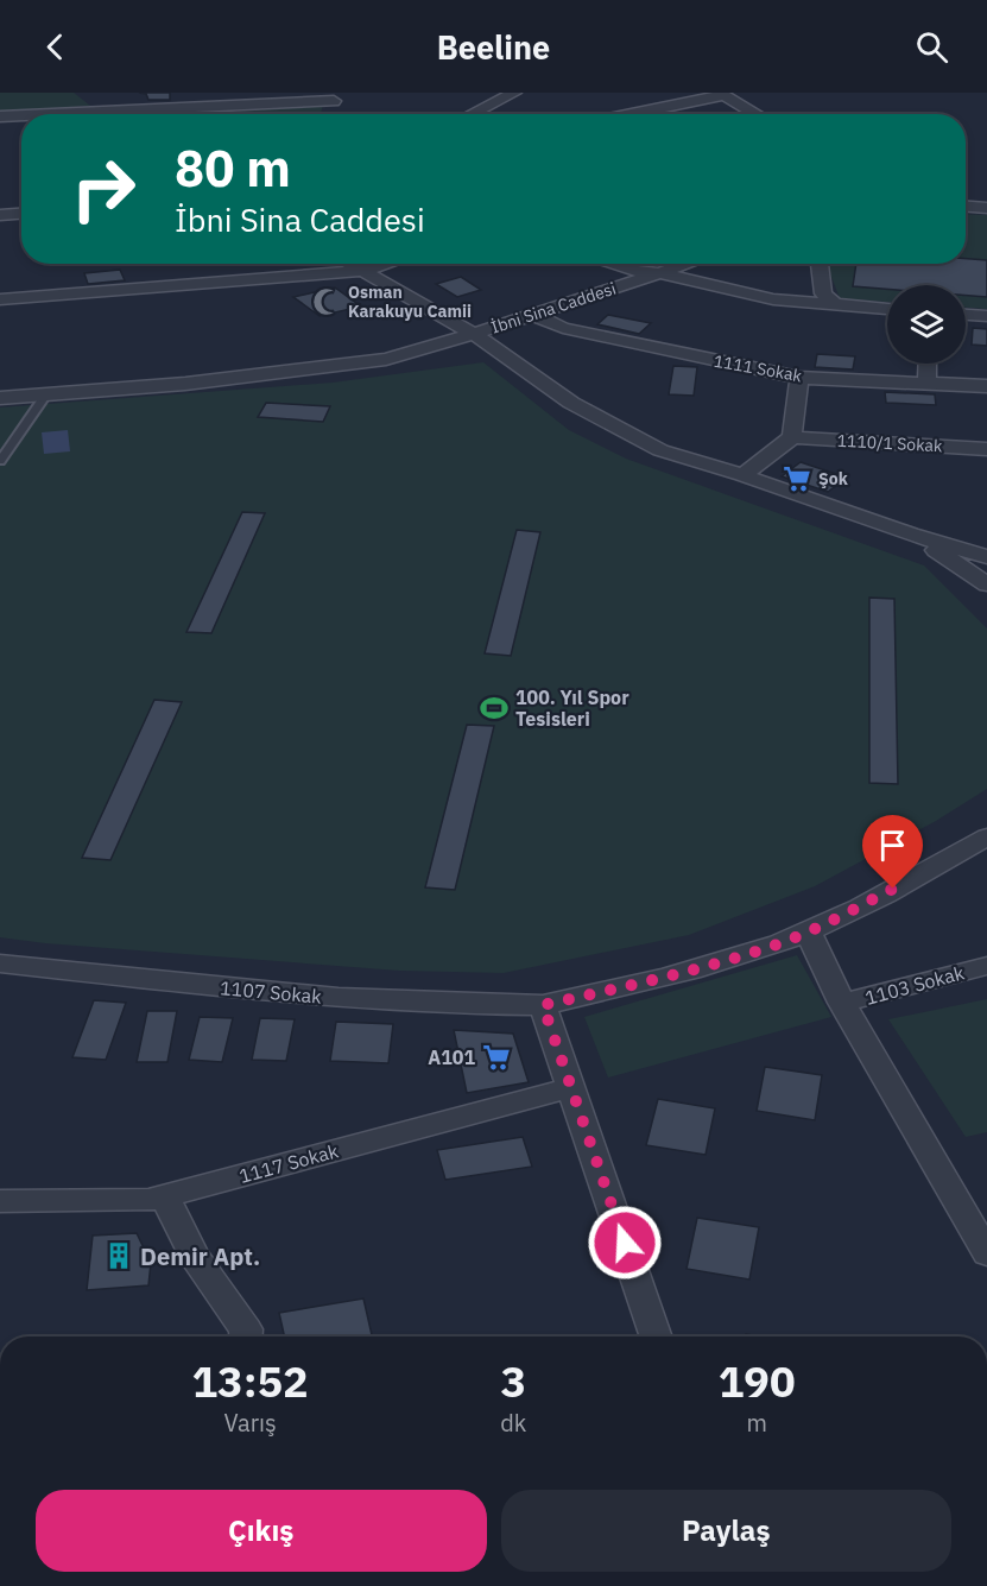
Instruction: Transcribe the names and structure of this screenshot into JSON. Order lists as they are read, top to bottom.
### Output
{
  "streets": {
    "street": [
      "İbni Sina Caddesi",
      "1111 Sokak",
      "1110/1 Sokak",
      "1103 Sokak",
      "1107 Sokak",
      "1117 Sokak"
    ]
  },
  "crossings": [
    ["İbni Sina Caddesi", "1111 Sokak"]
  ],
  "places": {
    "mosque": ["Osman Karakuyu Camii"],
    "supermarket": ["Şok", "A101"],
    "sports": ["100. Yıl Spor Tesisleri"],
    "building": ["Demir Apt."]
  },
  "page": {
    "header": "Beeline",
    "turn": ["80 m", "İbni Sina Caddesi"],
    "eta": [
      "13:52",
      "Varış",
      "3",
      "dk",
      "190",
      "m"
    ],
    "buttons": ["Çıkış", "Paylaş"]
  }
}
